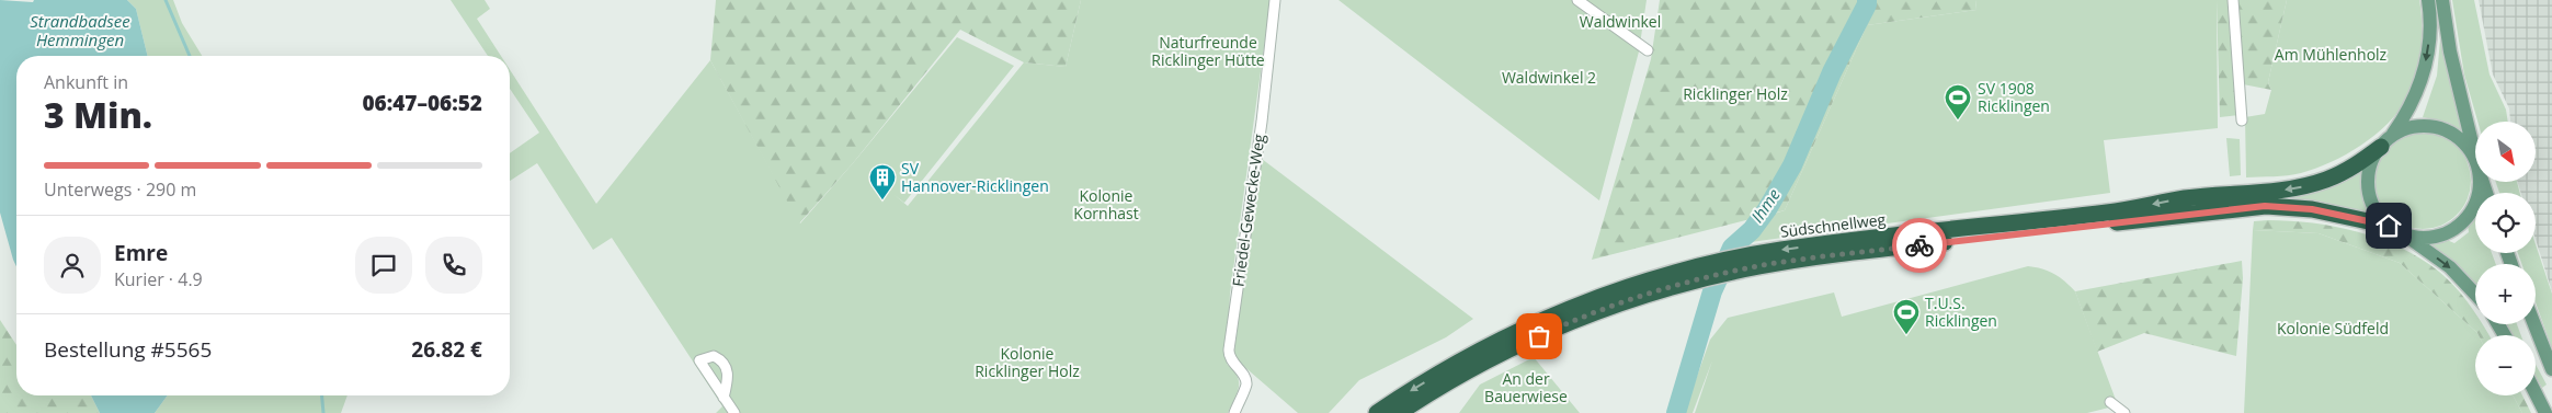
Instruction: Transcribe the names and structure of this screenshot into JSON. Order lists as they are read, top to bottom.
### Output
{
  "streets": {
    "highway": ["Südschnellweg"],
    "street": ["Friedel-Gewecke-Weg"]
  },
  "water": ["Strandbadsee Hemmingen", "Ihme"],
  "parks": [
    "Waldwinkel",
    "Naturfreunde Ricklinger Hütte",
    "Am Mühlenholz",
    "Waldwinkel 2",
    "Ricklinger Holz",
    "Kolonie Kornhast",
    "Kolonie Südfeld",
    "Kolonie Ricklinger Holz",
    "An der Bauerwiese"
  ],
  "places": {
    "sports": ["SV 1908 Ricklingen", "T.U.S. Ricklingen"],
    "building": ["SV Hannover-Ricklingen"]
  },
  "north": "bottom right",
  "page": {
    "heading": ["3 Min.", "Ankunft in", "06:47–06:52"],
    "panel": [
      "Emre",
      "Kurier · 4.9",
      "Bestellung #5565",
      "26.82 €"
    ],
    "map_buttons": ["+", "−"],
    "bar": "Unterwegs · 290 m"
  }
}
